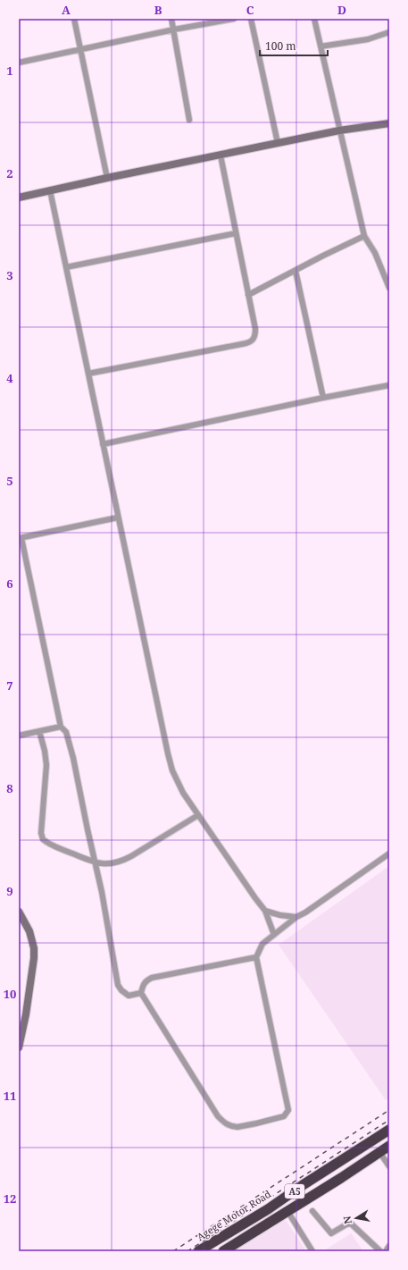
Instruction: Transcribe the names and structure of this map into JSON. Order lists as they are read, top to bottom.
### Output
{
  "streets": {
    "highway": ["A5", "Agege Motor Road"]
  },
  "scale_bar": "100 m",
  "north": "left",
  "grid": {
    "columns": [
      "A",
      "B",
      "C",
      "D"
    ],
    "rows": [
      "1",
      "2",
      "3",
      "4",
      "5",
      "6",
      "7",
      "8",
      "9",
      "10",
      "11",
      "12"
    ]
  }
}
